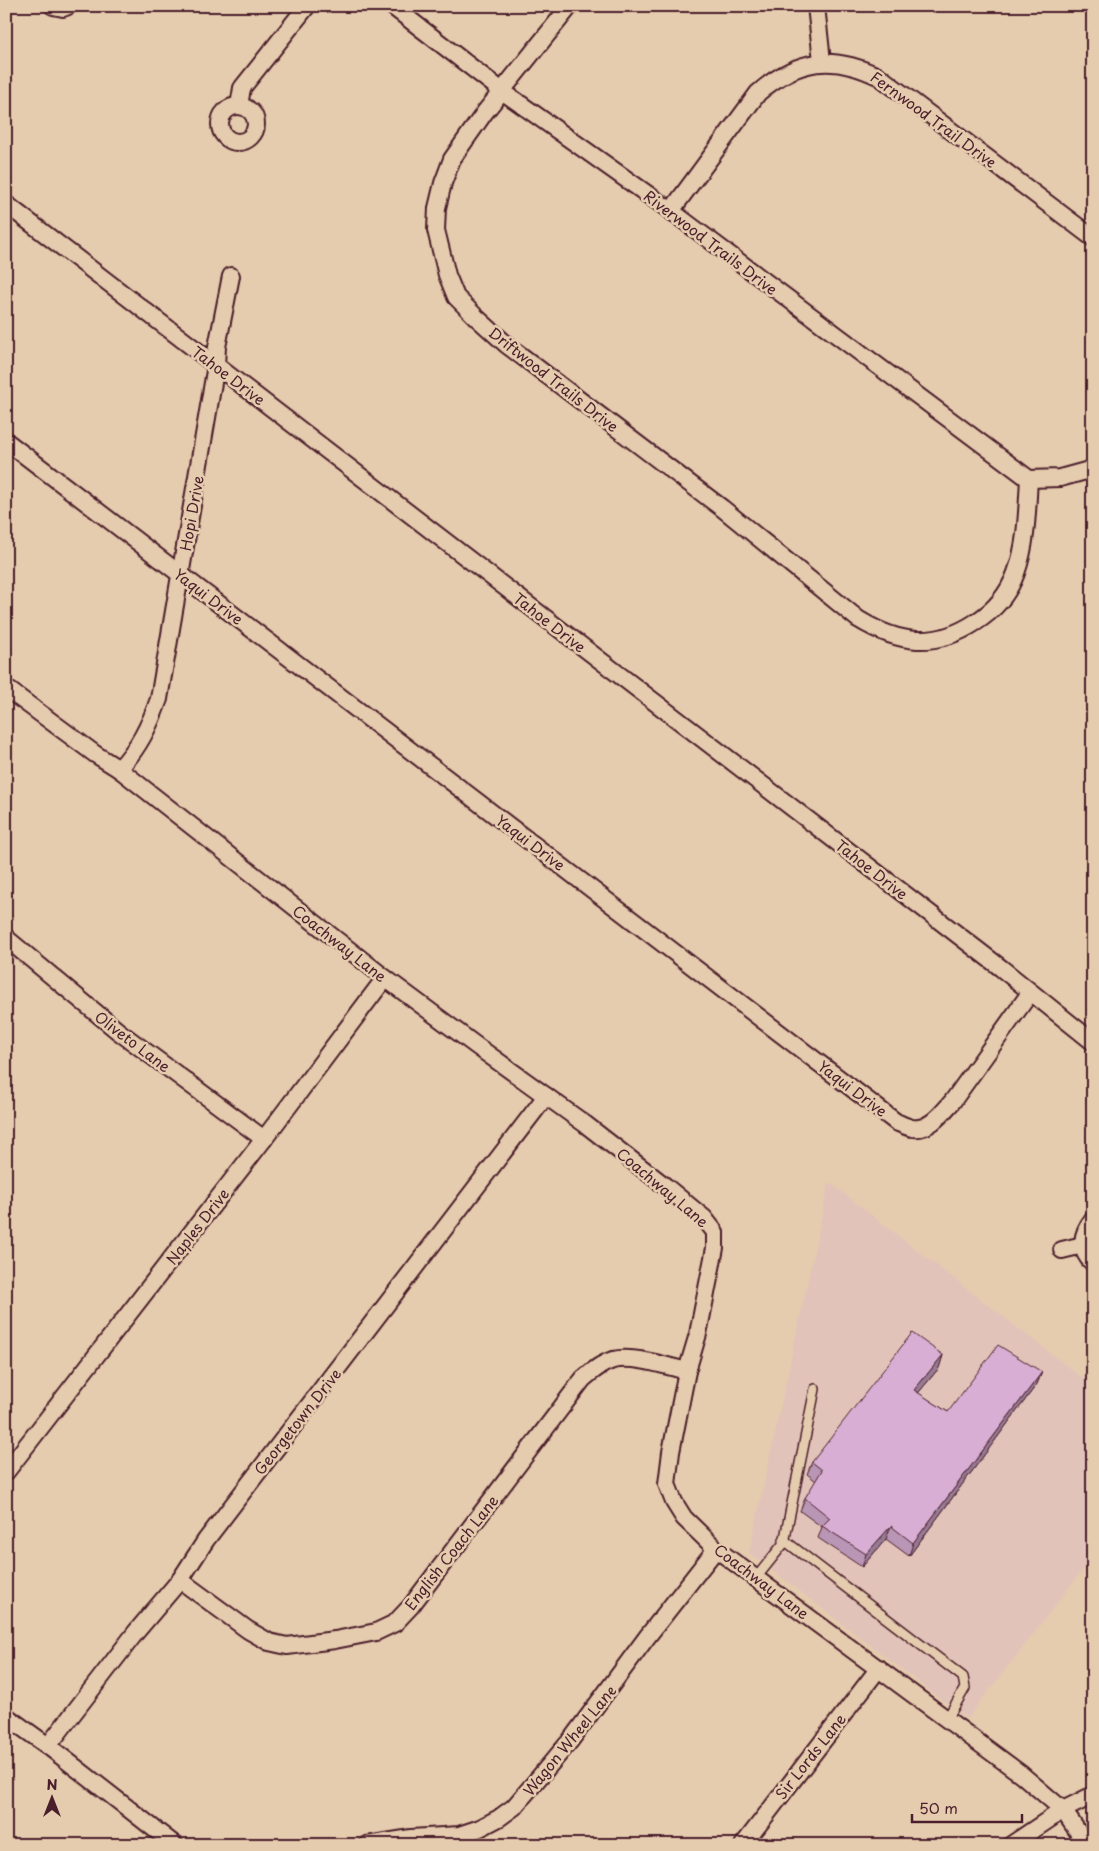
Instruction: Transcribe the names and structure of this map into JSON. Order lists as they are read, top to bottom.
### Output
{
  "streets": {
    "street": [
      "Fernwood Trail Drive",
      "Riverwood Trails Drive",
      "Tahoe Drive",
      "Driftwood Trails Drive",
      "Hopi Drive",
      "Yaqui Drive",
      "Coachway Lane",
      "Oliveto Lane",
      "Naples Drive",
      "Georgetown Drive",
      "English Coach Lane",
      "Wagon Wheel Lane",
      "Sir Lords Lane"
    ]
  },
  "crossings": [
    ["Fernwood Trail Drive", "Riverwood Trails Drive"],
    ["Riverwood Trails Drive", "Driftwood Trails Drive"],
    ["Tahoe Drive", "Hopi Drive"],
    ["Tahoe Drive", "Yaqui Drive"],
    ["Hopi Drive", "Yaqui Drive"],
    ["Hopi Drive", "Coachway Lane"],
    ["Coachway Lane", "Naples Drive"],
    ["Coachway Lane", "Georgetown Drive"],
    ["Coachway Lane", "English Coach Lane"],
    ["Coachway Lane", "Wagon Wheel Lane"],
    ["Coachway Lane", "Sir Lords Lane"],
    ["Oliveto Lane", "Naples Drive"],
    ["Georgetown Drive", "English Coach Lane"]
  ],
  "scale_bar": "50 m",
  "north": "top"
}
